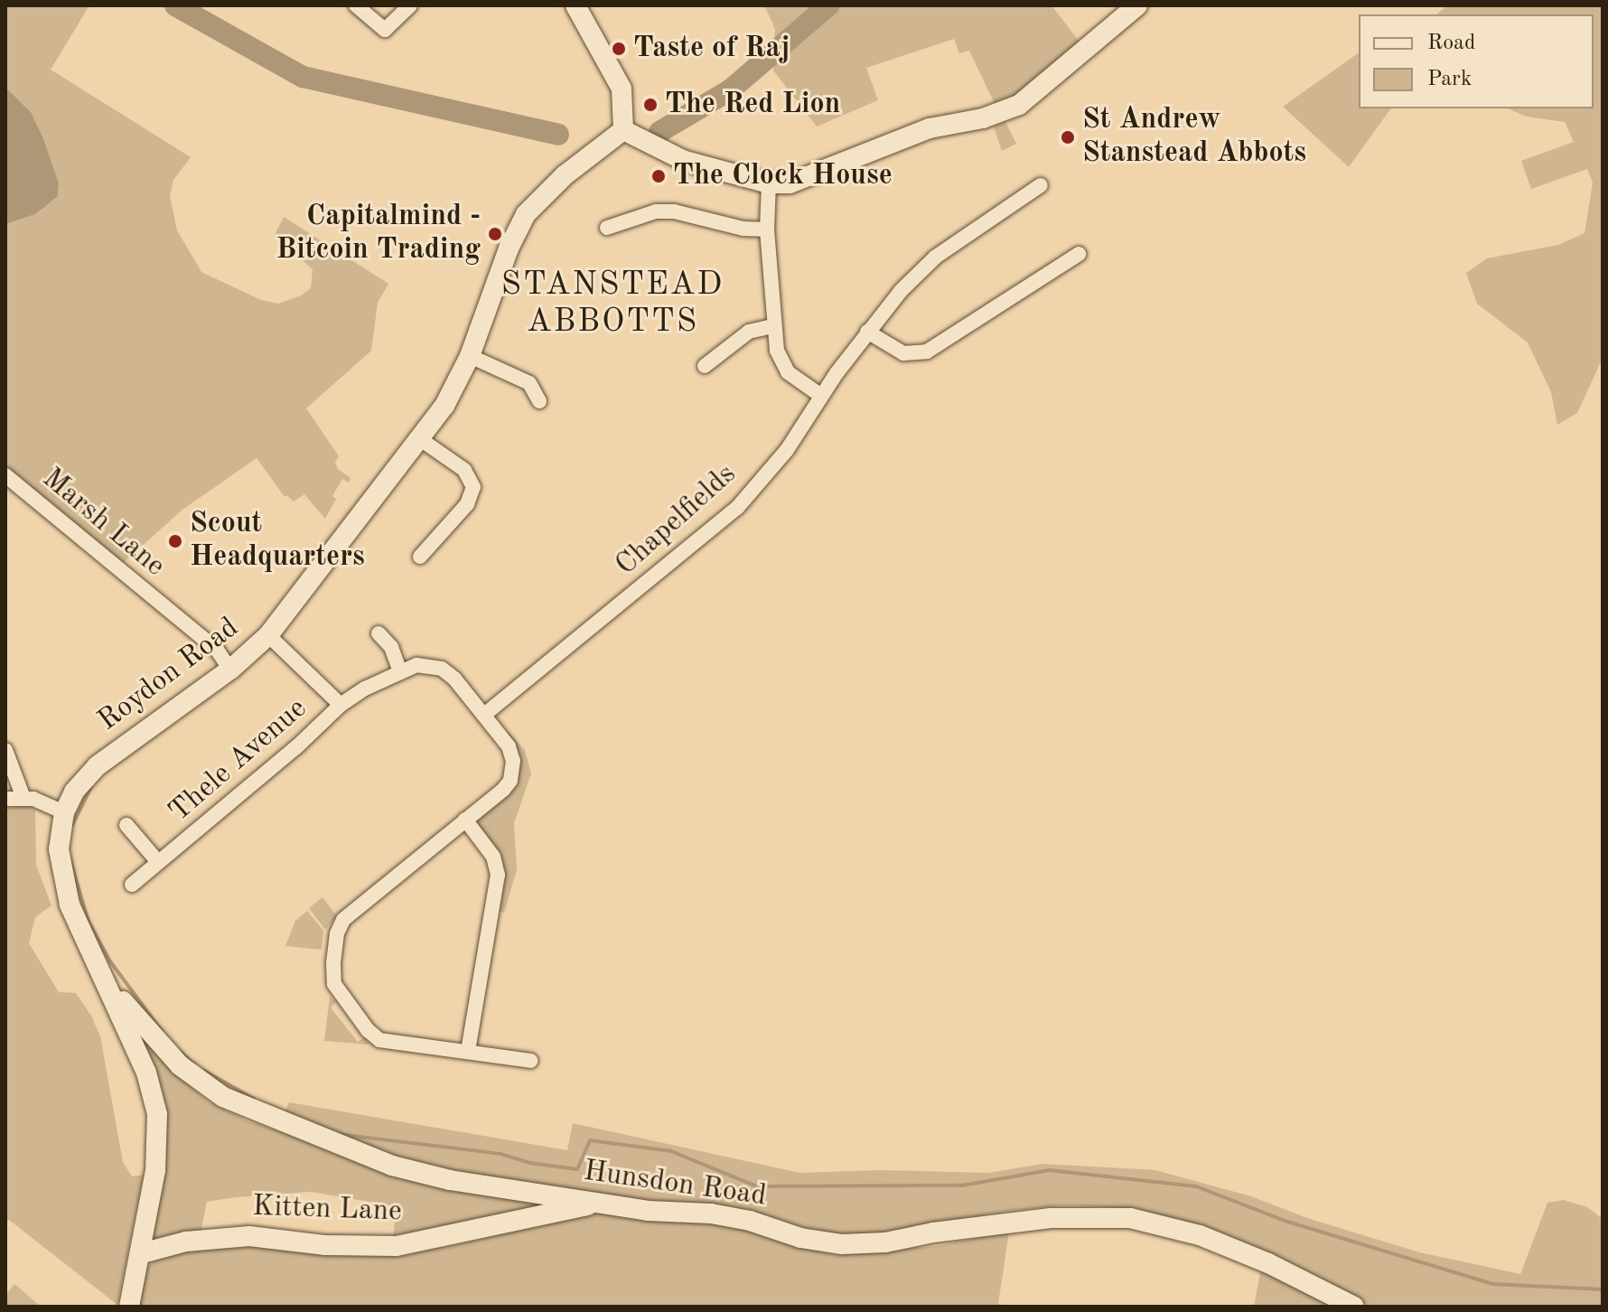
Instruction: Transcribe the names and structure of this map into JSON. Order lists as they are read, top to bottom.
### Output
{
  "streets": {
    "main road": ["Roydon Road", "Hunsdon Road", "Kitten Lane"],
    "street": ["Chapelfields", "Marsh Lane", "Thele Avenue"]
  },
  "crossings": [
    ["Marsh Lane", "Roydon Road"],
    ["Roydon Road", "Thele Avenue"],
    ["Roydon Road", "Hunsdon Road"],
    ["Roydon Road", "Kitten Lane"],
    ["Hunsdon Road", "Kitten Lane"]
  ],
  "districts": ["STANSTEAD ABBOTTS"],
  "places": [
    "Taste of Raj",
    "The Red Lion",
    "St Andrew Stanstead Abbots",
    "The Clock House",
    "Capitalmind - Bitcoin Trading",
    "Scout Headquarters"
  ],
  "legend": ["Road", "Park"]
}
